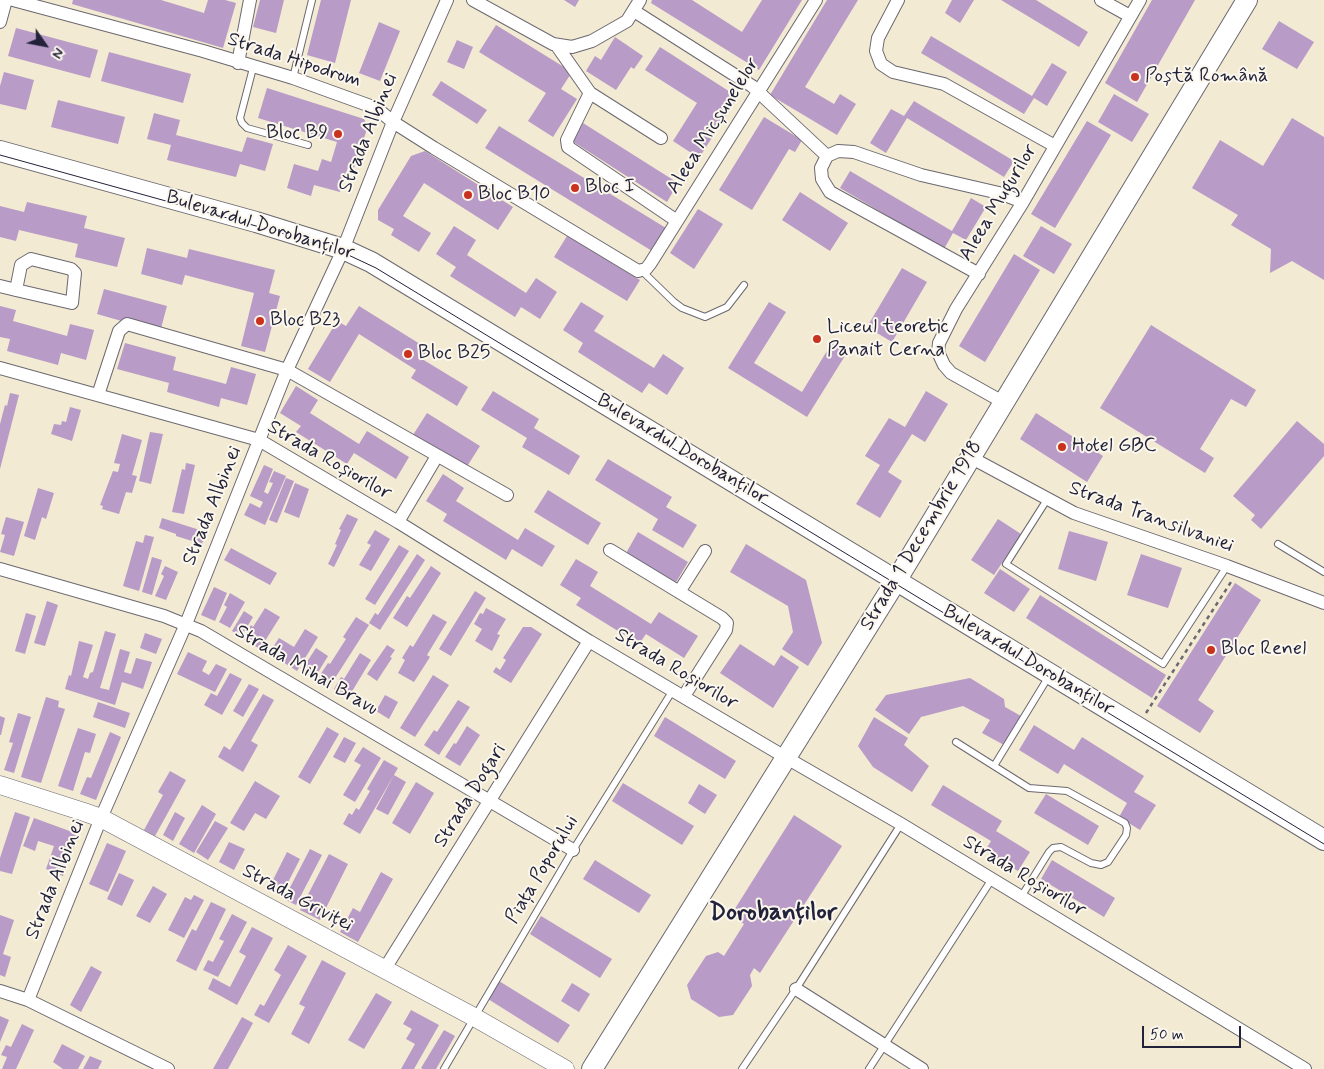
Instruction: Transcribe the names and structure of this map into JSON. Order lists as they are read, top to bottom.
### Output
{
  "streets": {
    "main road": ["Bulevardul Dorobanților", "Strada 1 Decembrie 1918", "Strada Griviței"],
    "street": [
      "Strada Hipodrom",
      "Aleea Micșunelelor",
      "Strada Albinei",
      "Aleea Mugurilor",
      "Strada Roșiorilor",
      "Strada Transilvaniei",
      "Strada Mihai Bravu",
      "Strada Dogari"
    ],
    "lane": ["Piața Poporului"]
  },
  "crossings": [
    ["Strada Hipodrom", "Aleea Micșunelelor"],
    ["Strada Hipodrom", "Strada Albinei"],
    ["Strada Albinei", "Bulevardul Dorobanților"],
    ["Strada Albinei", "Strada Roșiorilor"],
    ["Strada Albinei", "Strada Mihai Bravu"],
    ["Strada Albinei", "Strada Griviței"],
    ["Aleea Mugurilor", "Strada 1 Decembrie 1918"],
    ["Bulevardul Dorobanților", "Strada 1 Decembrie 1918"],
    ["Strada Roșiorilor", "Strada 1 Decembrie 1918"],
    ["Strada Roșiorilor", "Strada Dogari"],
    ["Strada Roșiorilor", "Piața Poporului"],
    ["Strada Transilvaniei", "Strada 1 Decembrie 1918"],
    ["Strada Mihai Bravu", "Strada Dogari"],
    ["Strada Mihai Bravu", "Piața Poporului"],
    ["Strada Dogari", "Strada Griviței"],
    ["Piața Poporului", "Strada Griviței"]
  ],
  "districts": ["Dorobanților"],
  "places": [
    "Poștă Română",
    "Bloc B9",
    "Bloc I",
    "Bloc B10",
    "Bloc B23",
    "Liceul teoretic Panait Cerna",
    "Bloc B25",
    "Hotel GBC",
    "Bloc Renel"
  ],
  "scale_bar": "50 m",
  "north": "bottom right"
}
